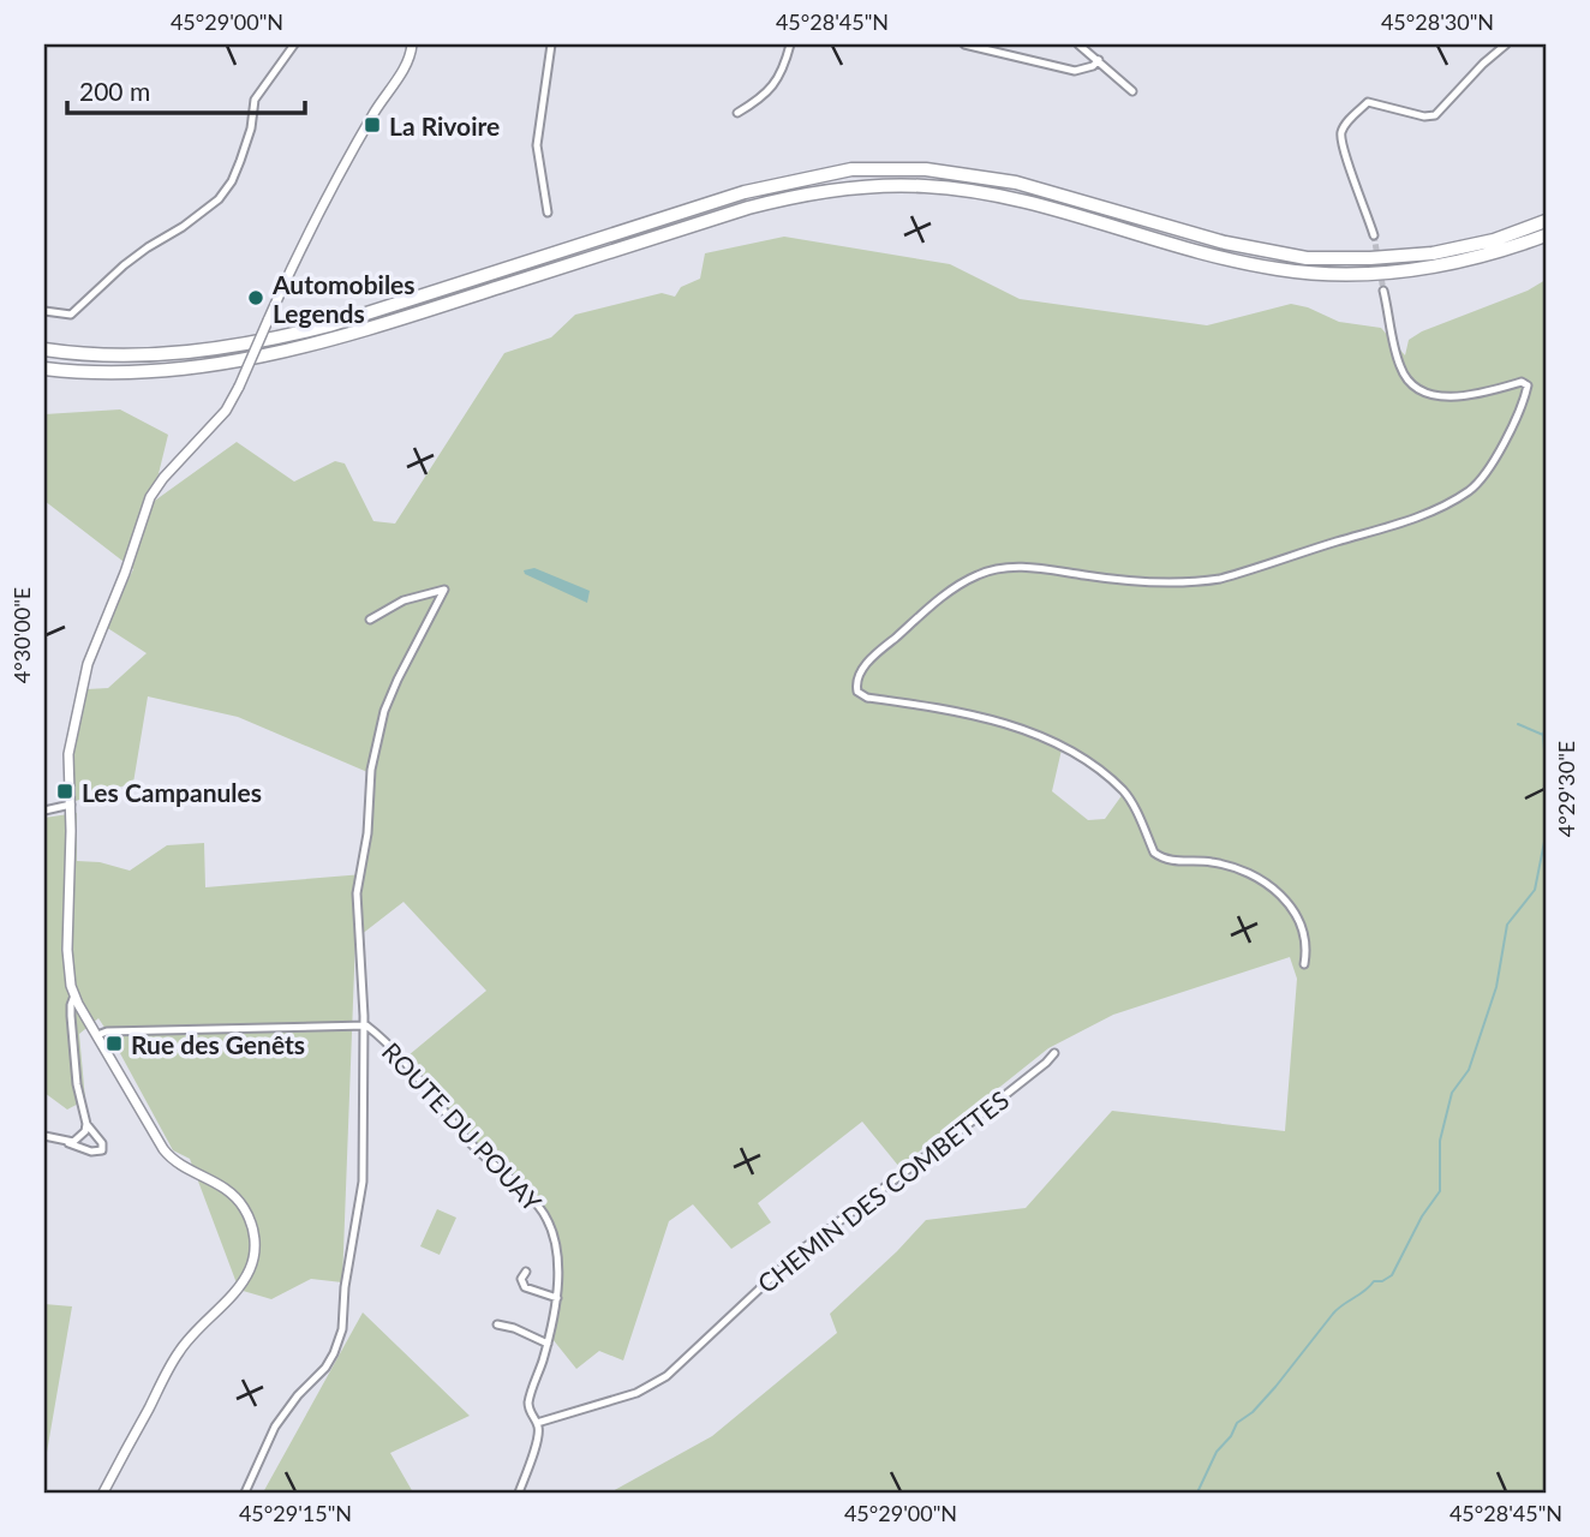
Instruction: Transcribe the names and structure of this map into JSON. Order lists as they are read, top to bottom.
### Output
{
  "streets": {
    "street": ["ROUTE DU POUAY", "CHEMIN DES COMBETTES"]
  },
  "crossings": [
    ["ROUTE DU POUAY", "CHEMIN DES COMBETTES"]
  ],
  "places": {
    "transit": ["La Rivoire", "Les Campanules", "Rue des Genêts"],
    "other": ["Automobiles Legends"]
  },
  "scale_bar": "200 m",
  "coordinates": [
    "45°29'00\"N",
    "45°28'45\"N",
    "45°28'30\"N",
    "4°30'00\"E",
    "4°29'30\"E",
    "45°29'15\"N"
  ]
}
